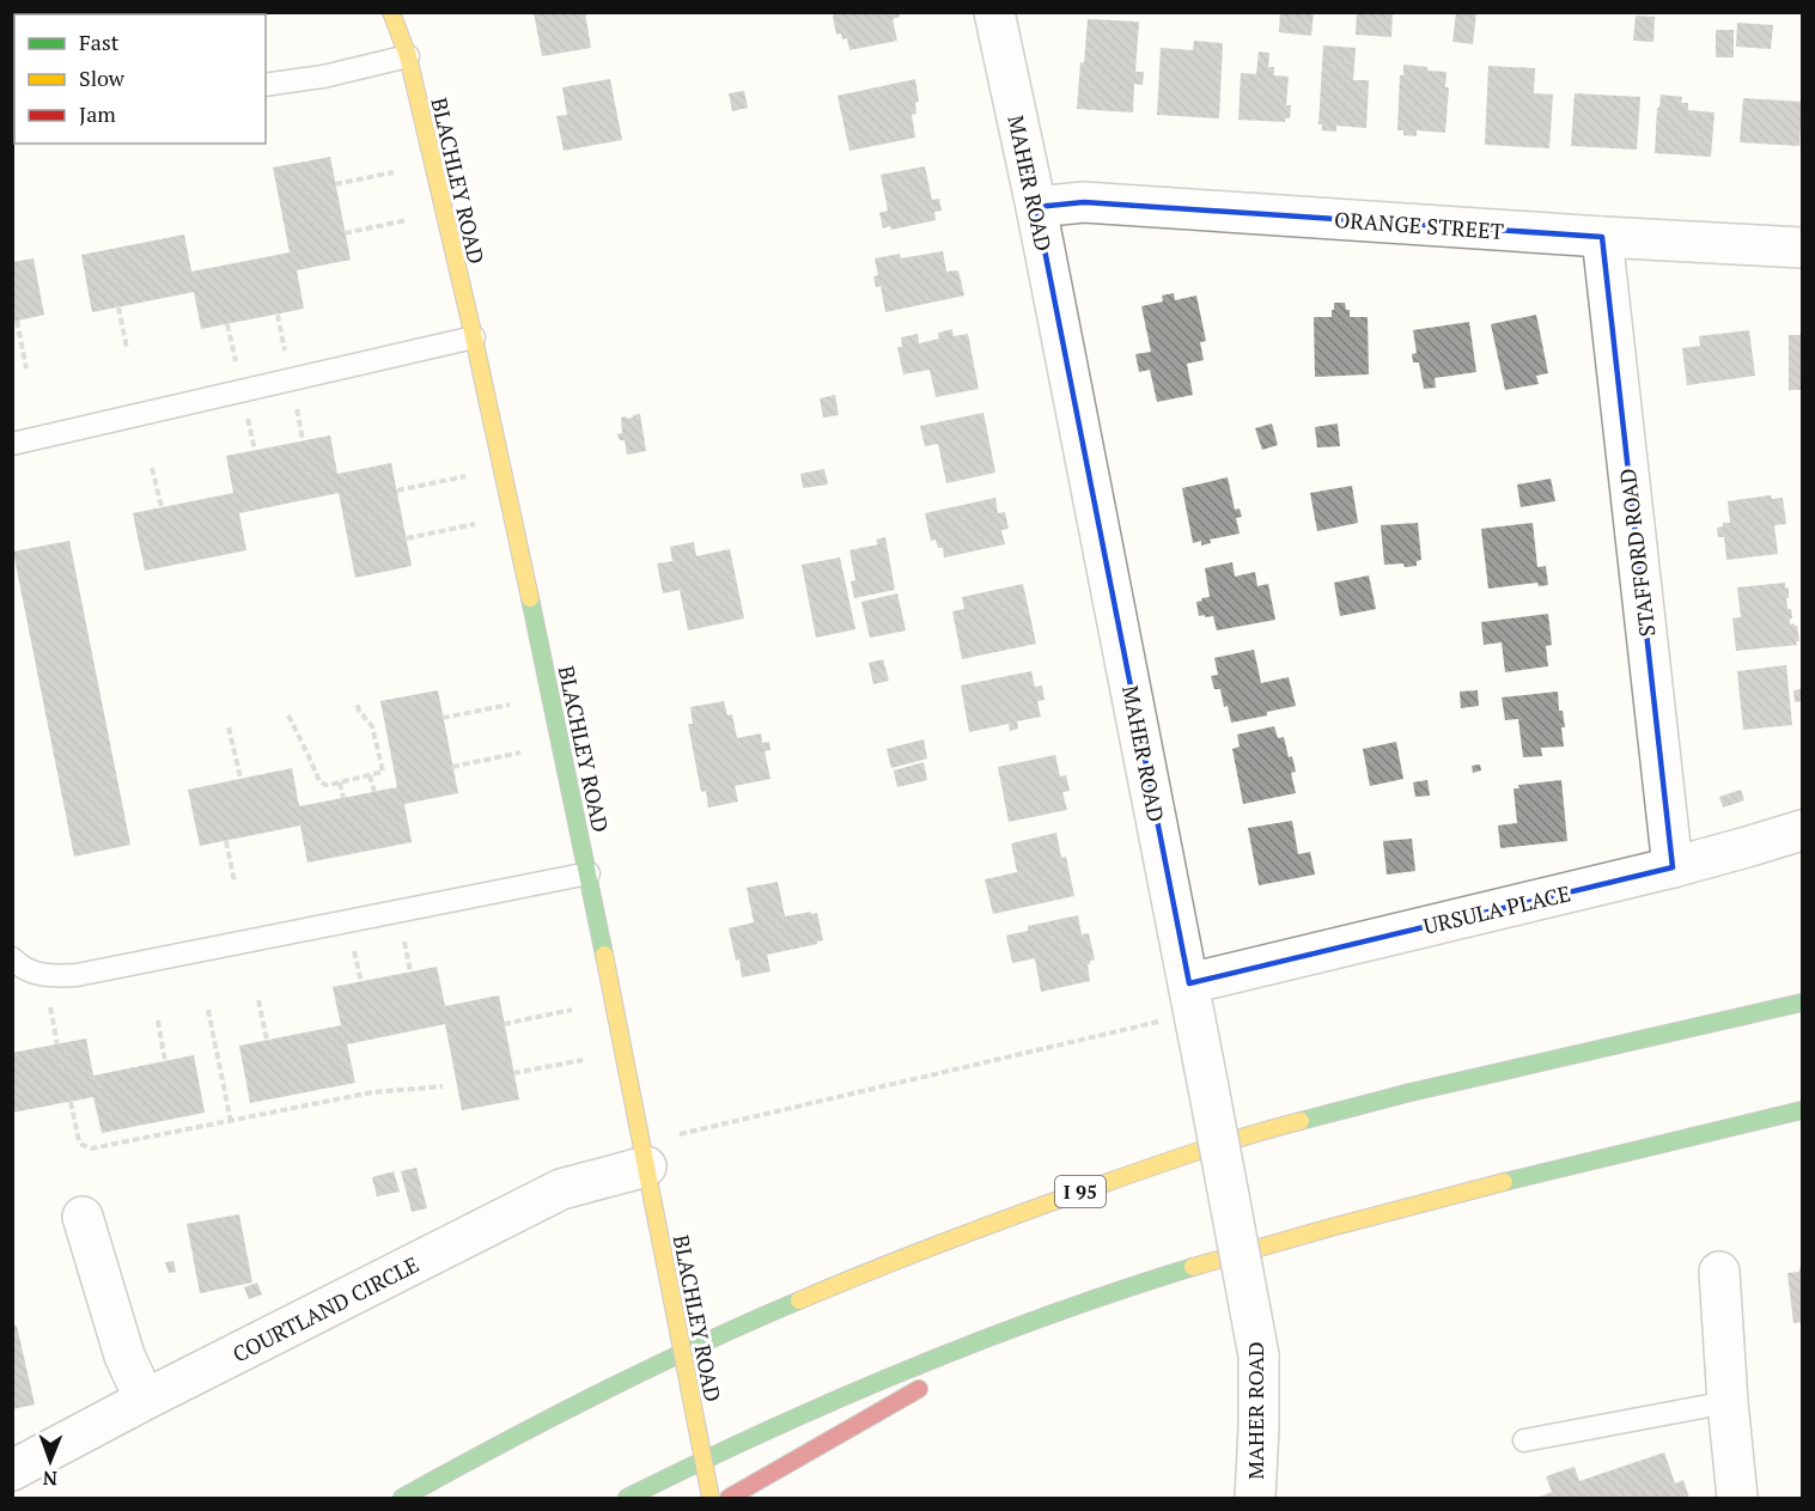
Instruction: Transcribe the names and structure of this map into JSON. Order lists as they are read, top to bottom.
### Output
{
  "streets": {
    "main road": ["BLACHLEY ROAD", "I 95"],
    "street": [
      "MAHER ROAD",
      "ORANGE STREET",
      "STAFFORD ROAD",
      "URSULA PLACE",
      "COURTLAND CIRCLE"
    ]
  },
  "crossings": [
    ["BLACHLEY ROAD", "COURTLAND CIRCLE"],
    ["MAHER ROAD", "ORANGE STREET"],
    ["MAHER ROAD", "URSULA PLACE"],
    ["ORANGE STREET", "STAFFORD ROAD"],
    ["STAFFORD ROAD", "URSULA PLACE"]
  ],
  "legend": ["Fast", "Slow", "Jam"],
  "north": "bottom"
}
